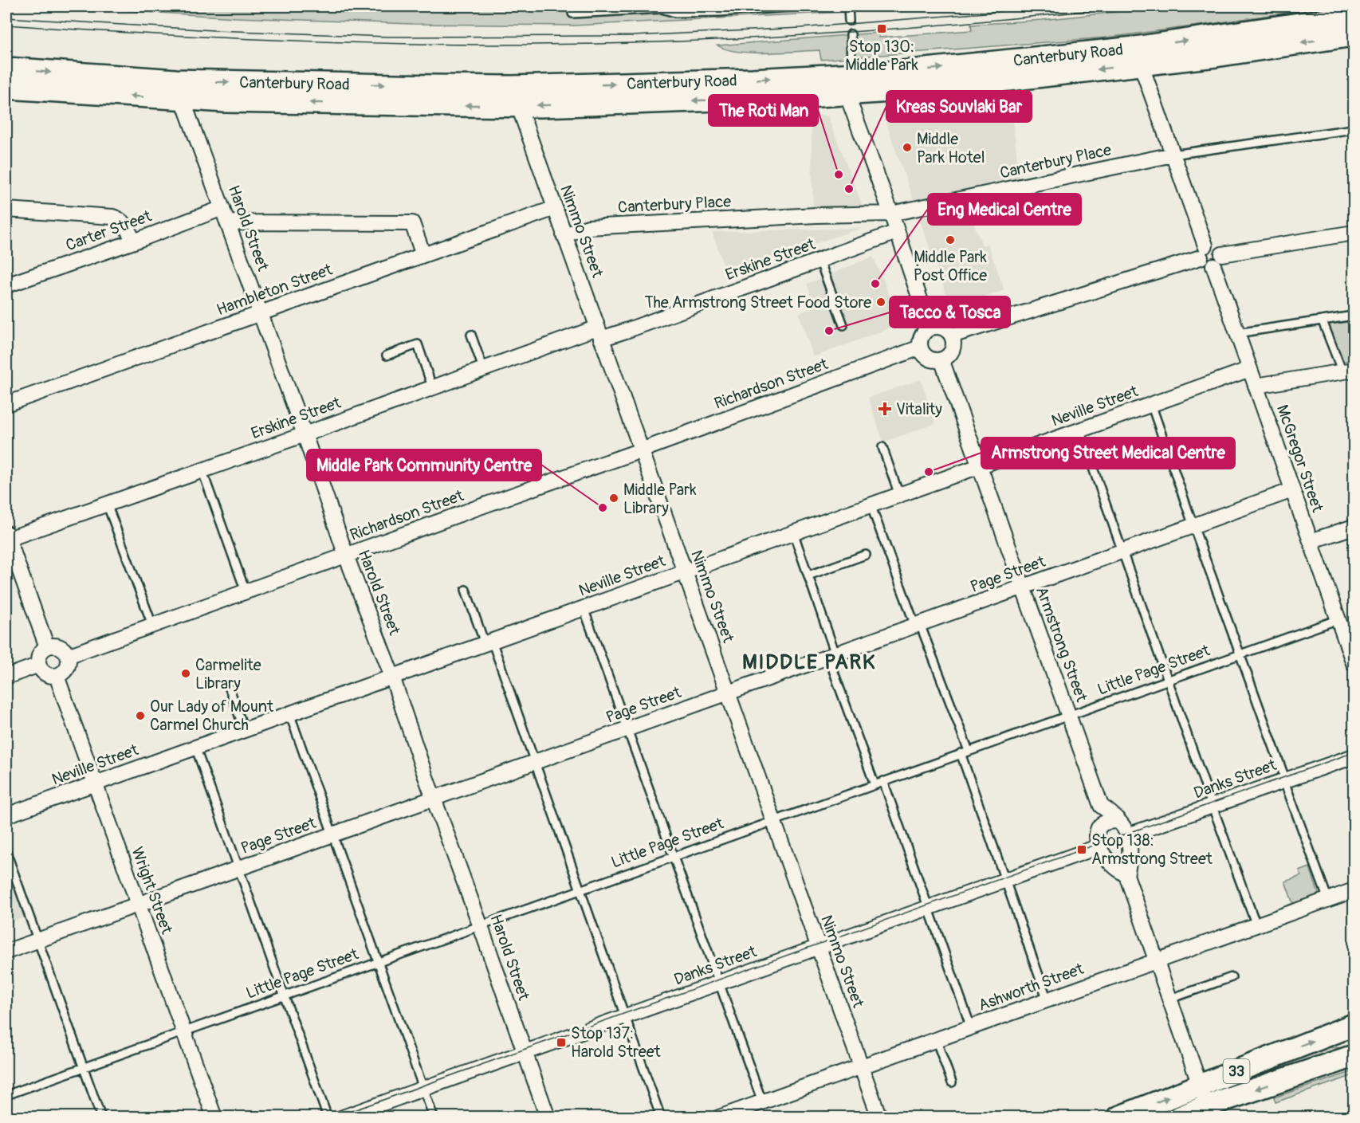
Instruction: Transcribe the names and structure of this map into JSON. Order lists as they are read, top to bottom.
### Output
{
  "streets": {
    "main road": ["Canterbury Road", "33"],
    "street": [
      "Canterbury Place",
      "Harold Street",
      "Carter Street",
      "Nimmo Street",
      "Erskine Street",
      "Hambleton Street",
      "Richardson Street",
      "Neville Street",
      "McGregor Street",
      "Page Street",
      "Armstrong Street",
      "Danks Street",
      "Wright Street",
      "Ashworth Street"
    ],
    "lane": ["Little Page Street"]
  },
  "crossings": [
    ["Canterbury Road", "Harold Street"],
    ["Canterbury Road", "Nimmo Street"],
    ["Canterbury Place", "Nimmo Street"],
    ["Harold Street", "Carter Street"],
    ["Harold Street", "Erskine Street"],
    ["Harold Street", "Hambleton Street"],
    ["Harold Street", "Richardson Street"],
    ["Harold Street", "Neville Street"],
    ["Harold Street", "Page Street"],
    ["Harold Street", "Little Page Street"],
    ["Harold Street", "Danks Street"],
    ["Nimmo Street", "Erskine Street"],
    ["Nimmo Street", "Hambleton Street"],
    ["Nimmo Street", "Richardson Street"],
    ["Nimmo Street", "Neville Street"],
    ["Nimmo Street", "Page Street"],
    ["Nimmo Street", "Little Page Street"],
    ["Nimmo Street", "Danks Street"],
    ["Nimmo Street", "Ashworth Street"],
    ["Richardson Street", "Armstrong Street"],
    ["Richardson Street", "Wright Street"],
    ["Neville Street", "McGregor Street"],
    ["Neville Street", "Armstrong Street"],
    ["Neville Street", "Wright Street"],
    ["McGregor Street", "Page Street"],
    ["McGregor Street", "Little Page Street"],
    ["Page Street", "Armstrong Street"],
    ["Page Street", "Wright Street"],
    ["Armstrong Street", "Little Page Street"],
    ["Armstrong Street", "Danks Street"],
    ["Little Page Street", "Wright Street"]
  ],
  "districts": ["MIDDLE PARK"],
  "places": {
    "transit": ["Stop 130: Middle Park", "Stop 138: Armstrong Street", "Stop 137: Harold Street"],
    "other": [
      "Middle Park Hotel",
      "The Roti Man",
      "Kreas Souvlaki Bar",
      "Middle Park Post Office",
      "Eng Medical Centre",
      "The Armstrong Street Food Store",
      "Tacco & Tosca",
      "Armstrong Street Medical Centre",
      "Middle Park Library",
      "Middle Park Community Centre",
      "Carmelite Library",
      "Our Lady of Mount Carmel Church"
    ],
    "health": ["Vitality"]
  }
}
